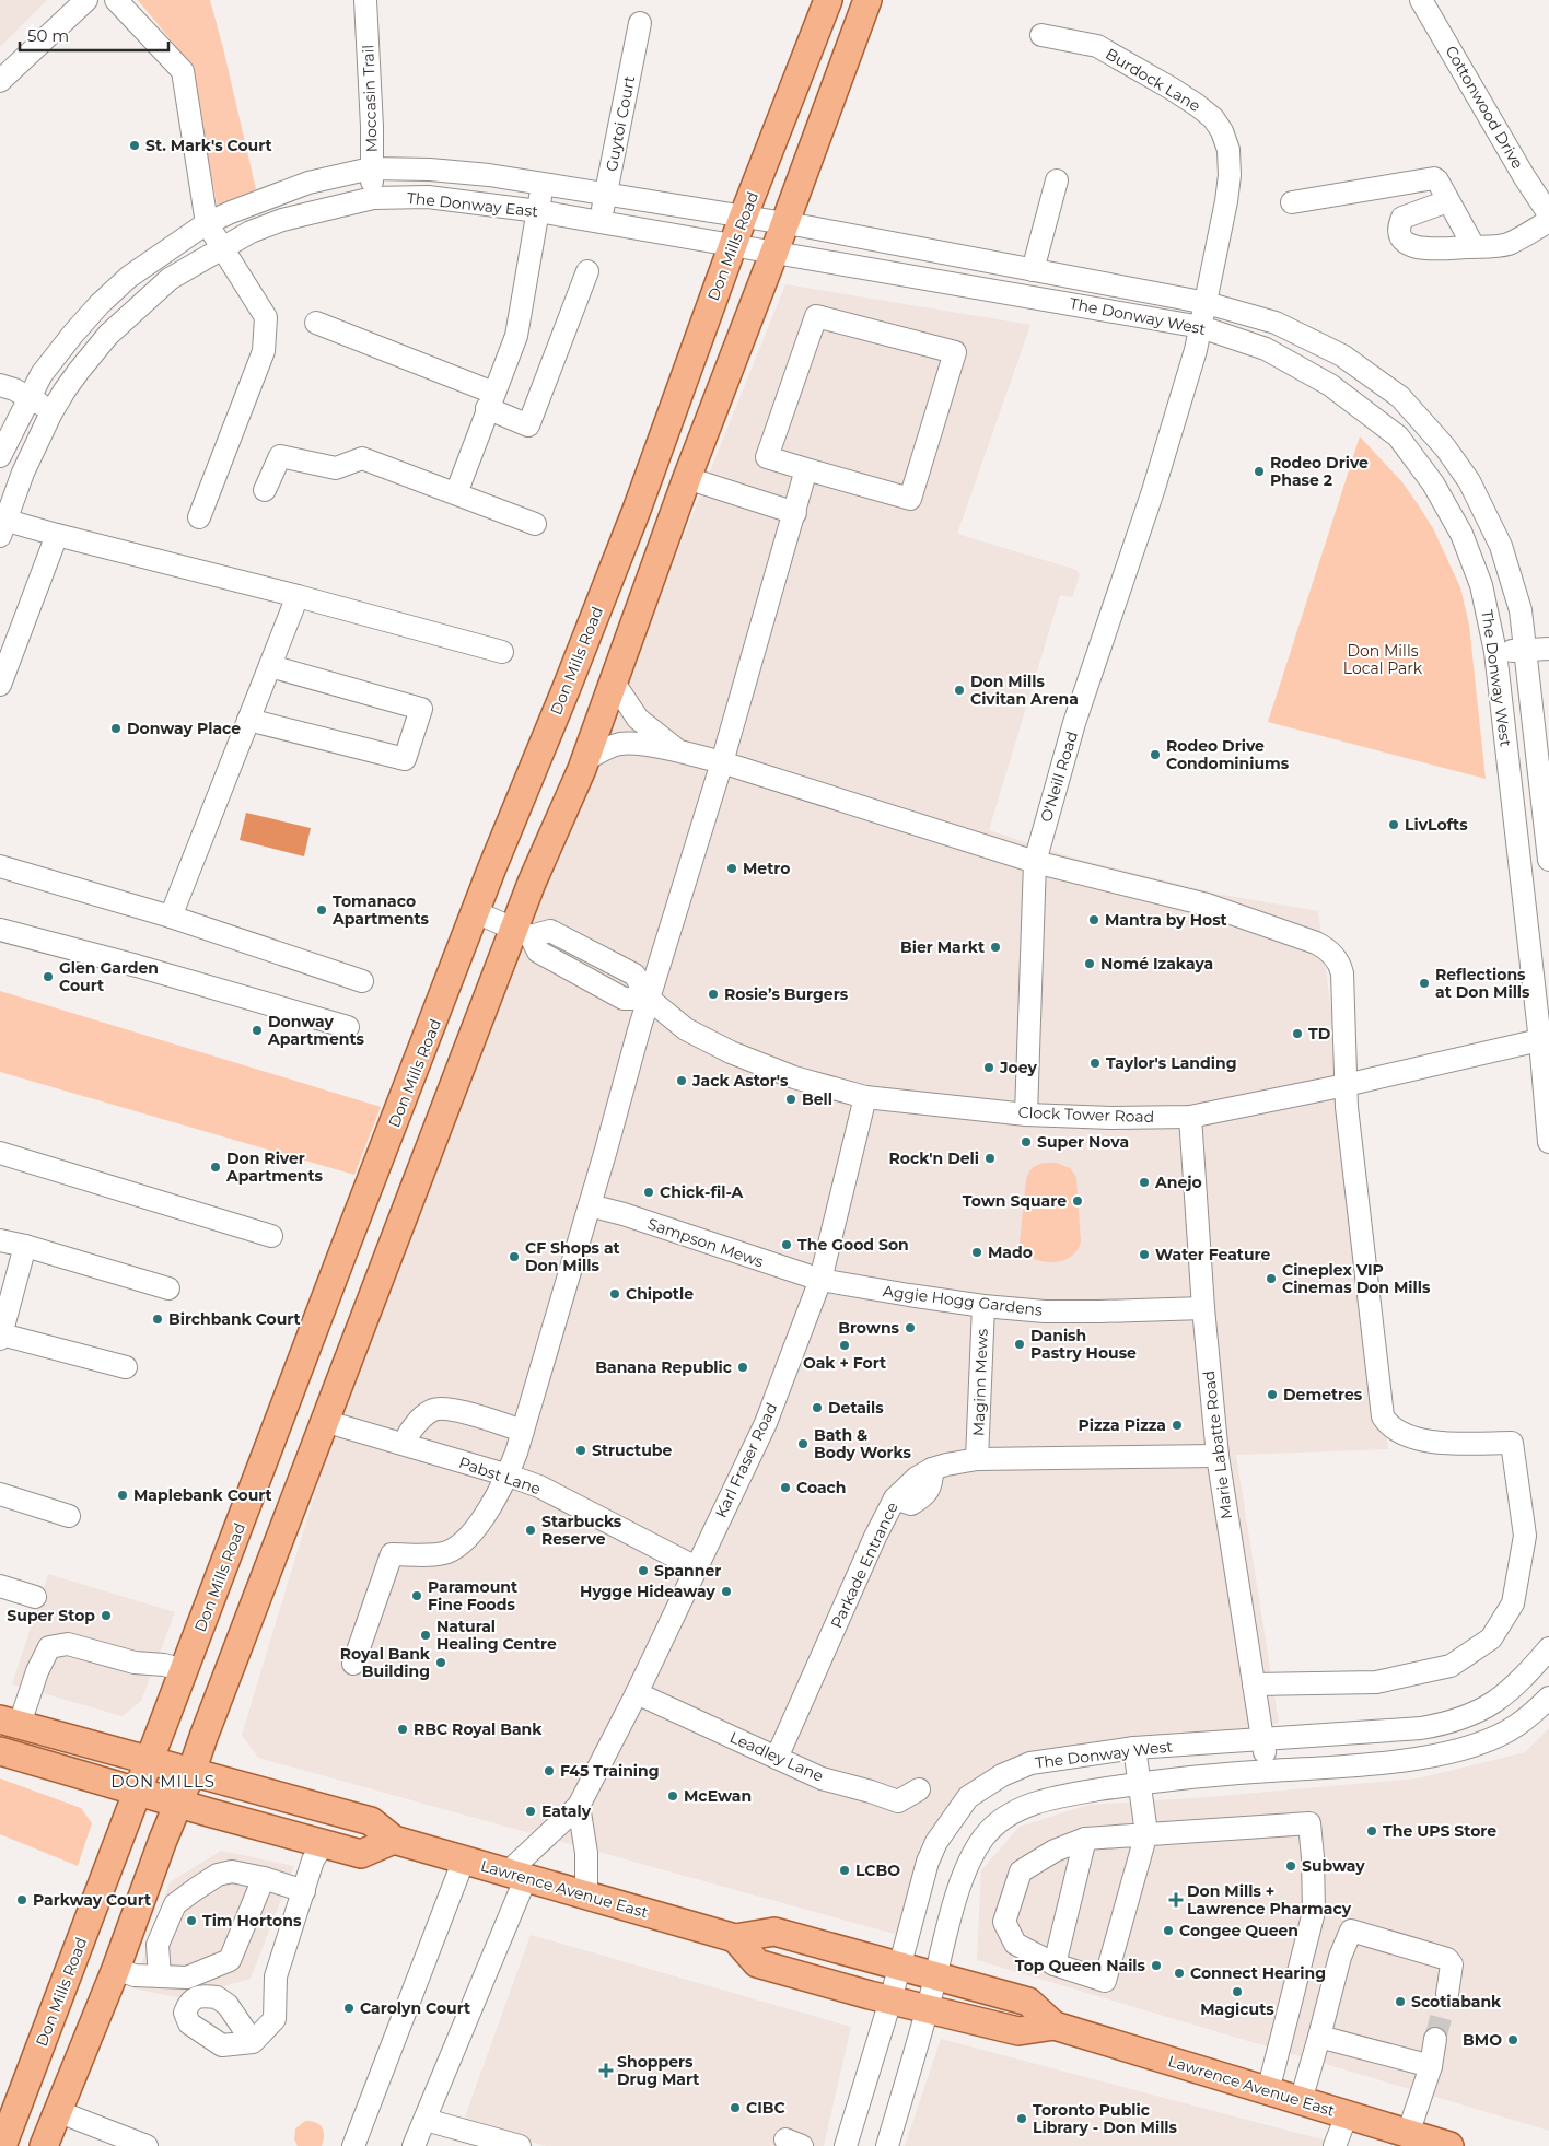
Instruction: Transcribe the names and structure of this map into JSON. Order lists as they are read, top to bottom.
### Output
{
  "streets": {
    "main road": ["Don Mills Road", "Lawrence Avenue East"],
    "street": [
      "Burdock Lane",
      "Moccasin Trail",
      "Cottonwood Drive",
      "Guytoi Court",
      "The Donway East",
      "The Donway West",
      "O'Neill Road",
      "Clock Tower Road",
      "Sampson Mews",
      "Aggie Hogg Gardens",
      "Maginn Mews",
      "Marie Labatte Road",
      "Karl Fraser Road",
      "Pabst Lane",
      "Parkade Entrance",
      "Leadley Lane"
    ]
  },
  "crossings": [
    ["Burdock Lane", "The Donway West"],
    ["Burdock Lane", "O'Neill Road"],
    ["Moccasin Trail", "The Donway East"],
    ["Guytoi Court", "The Donway East"],
    ["The Donway East", "Don Mills Road"],
    ["The Donway East", "The Donway West"],
    ["Don Mills Road", "Clock Tower Road"],
    ["Don Mills Road", "Lawrence Avenue East"],
    ["The Donway West", "O'Neill Road"],
    ["The Donway West", "Clock Tower Road"],
    ["The Donway West", "Marie Labatte Road"],
    ["The Donway West", "Lawrence Avenue East"],
    ["O'Neill Road", "Clock Tower Road"],
    ["Clock Tower Road", "Marie Labatte Road"],
    ["Clock Tower Road", "Karl Fraser Road"],
    ["Sampson Mews", "Aggie Hogg Gardens"],
    ["Sampson Mews", "Karl Fraser Road"],
    ["Aggie Hogg Gardens", "Maginn Mews"],
    ["Aggie Hogg Gardens", "Marie Labatte Road"],
    ["Aggie Hogg Gardens", "Karl Fraser Road"],
    ["Maginn Mews", "Parkade Entrance"],
    ["Marie Labatte Road", "Parkade Entrance"],
    ["Karl Fraser Road", "Pabst Lane"],
    ["Karl Fraser Road", "Leadley Lane"],
    ["Karl Fraser Road", "Lawrence Avenue East"],
    ["Parkade Entrance", "Leadley Lane"]
  ],
  "districts": ["DON MILLS"],
  "parks": ["Don Mills Local Park"],
  "places": {
    "other": [
      "St. Mark's Court",
      "Rodeo Drive Phase 2",
      "Don Mills Civitan Arena",
      "Donway Place",
      "Rodeo Drive Condominiums",
      "LivLofts",
      "Metro",
      "Tomanaco Apartments",
      "Mantra by Host",
      "Bier Markt",
      "Nomé Izakaya",
      "Glen Garden Court",
      "Reflections at Don Mills",
      "Rosie’s Burgers",
      "Donway Apartments",
      "TD",
      "Taylor's Landing",
      "Joey",
      "Jack Astor's",
      "Bell",
      "Super Nova",
      "Rock'n Deli",
      "Don River Apartments",
      "Anejo",
      "Chick-fil-A",
      "Town Square",
      "The Good Son",
      "Mado",
      "Water Feature",
      "CF Shops at Don Mills",
      "Cineplex VIP Cinemas Don Mills",
      "Chipotle",
      "Birchbank Court",
      "Browns",
      "Danish Pastry House",
      "Oak + Fort",
      "Banana Republic",
      "Demetres",
      "Details",
      "Pizza Pizza",
      "Bath & Body Works",
      "Structube",
      "Coach",
      "Maplebank Court",
      "Starbucks Reserve",
      "Spanner",
      "Hygge Hideaway",
      "Paramount Fine Foods",
      "Super Stop",
      "Natural Healing Centre",
      "Royal Bank Building",
      "RBC Royal Bank",
      "F45 Training",
      "McEwan",
      "Eataly",
      "The UPS Store",
      "Subway",
      "LCBO",
      "Parkway Court",
      "Tim Hortons",
      "Congee Queen",
      "Top Queen Nails",
      "Connect Hearing",
      "Magicuts",
      "Scotiabank",
      "Carolyn Court",
      "BMO",
      "CIBC",
      "Toronto Public Library - Don Mills"
    ],
    "health": ["Don Mills + Lawrence Pharmacy", "Shoppers Drug Mart"]
  },
  "scale_bar": "50 m"
}
